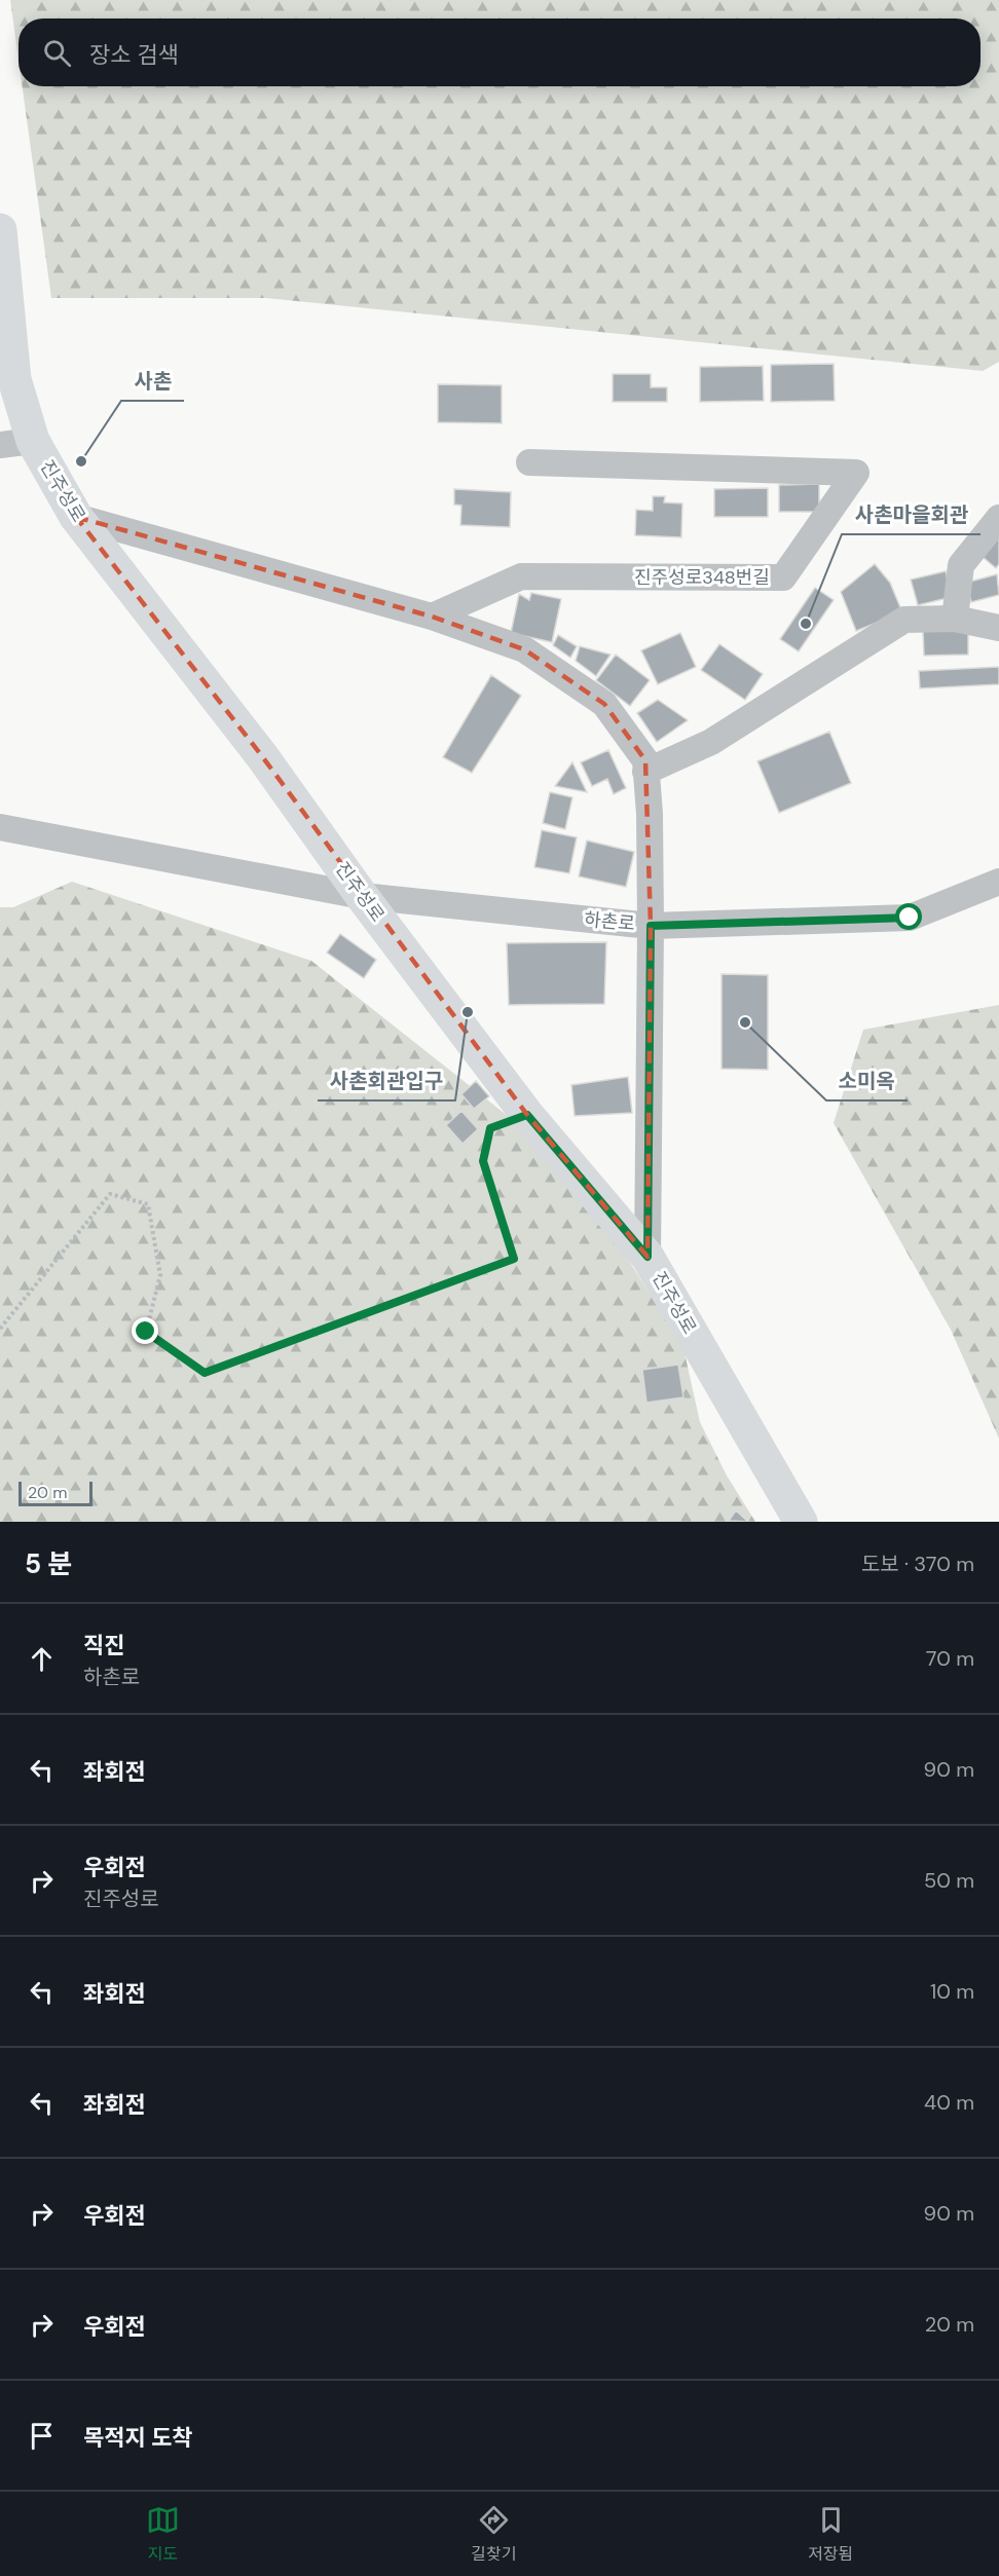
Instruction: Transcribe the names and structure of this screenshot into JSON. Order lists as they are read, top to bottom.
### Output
{
  "streets": {
    "main road": ["진주성로"],
    "street": ["진주성로348번길", "하촌로"]
  },
  "crossings": [
    ["진주성로", "하촌로"]
  ],
  "places": [
    "사촌",
    "사촌마을회관",
    "사촌회관입구",
    "소미옥"
  ],
  "scale_bar": "20 m",
  "page": {
    "search": "장소 검색",
    "scale": "20 m",
    "heading": ["5 분", "도보 · 370 m"],
    "list": [
      ["직진", "하촌로", "70 m"],
      ["좌회전", "90 m"],
      ["우회전", "진주성로", "50 m"],
      ["좌회전", "10 m"],
      ["좌회전", "40 m"],
      ["우회전", "90 m"],
      ["우회전", "20 m"],
      "목적지 도착"
    ],
    "nav": ["지도", "길찾기", "저장됨"]
  }
}
